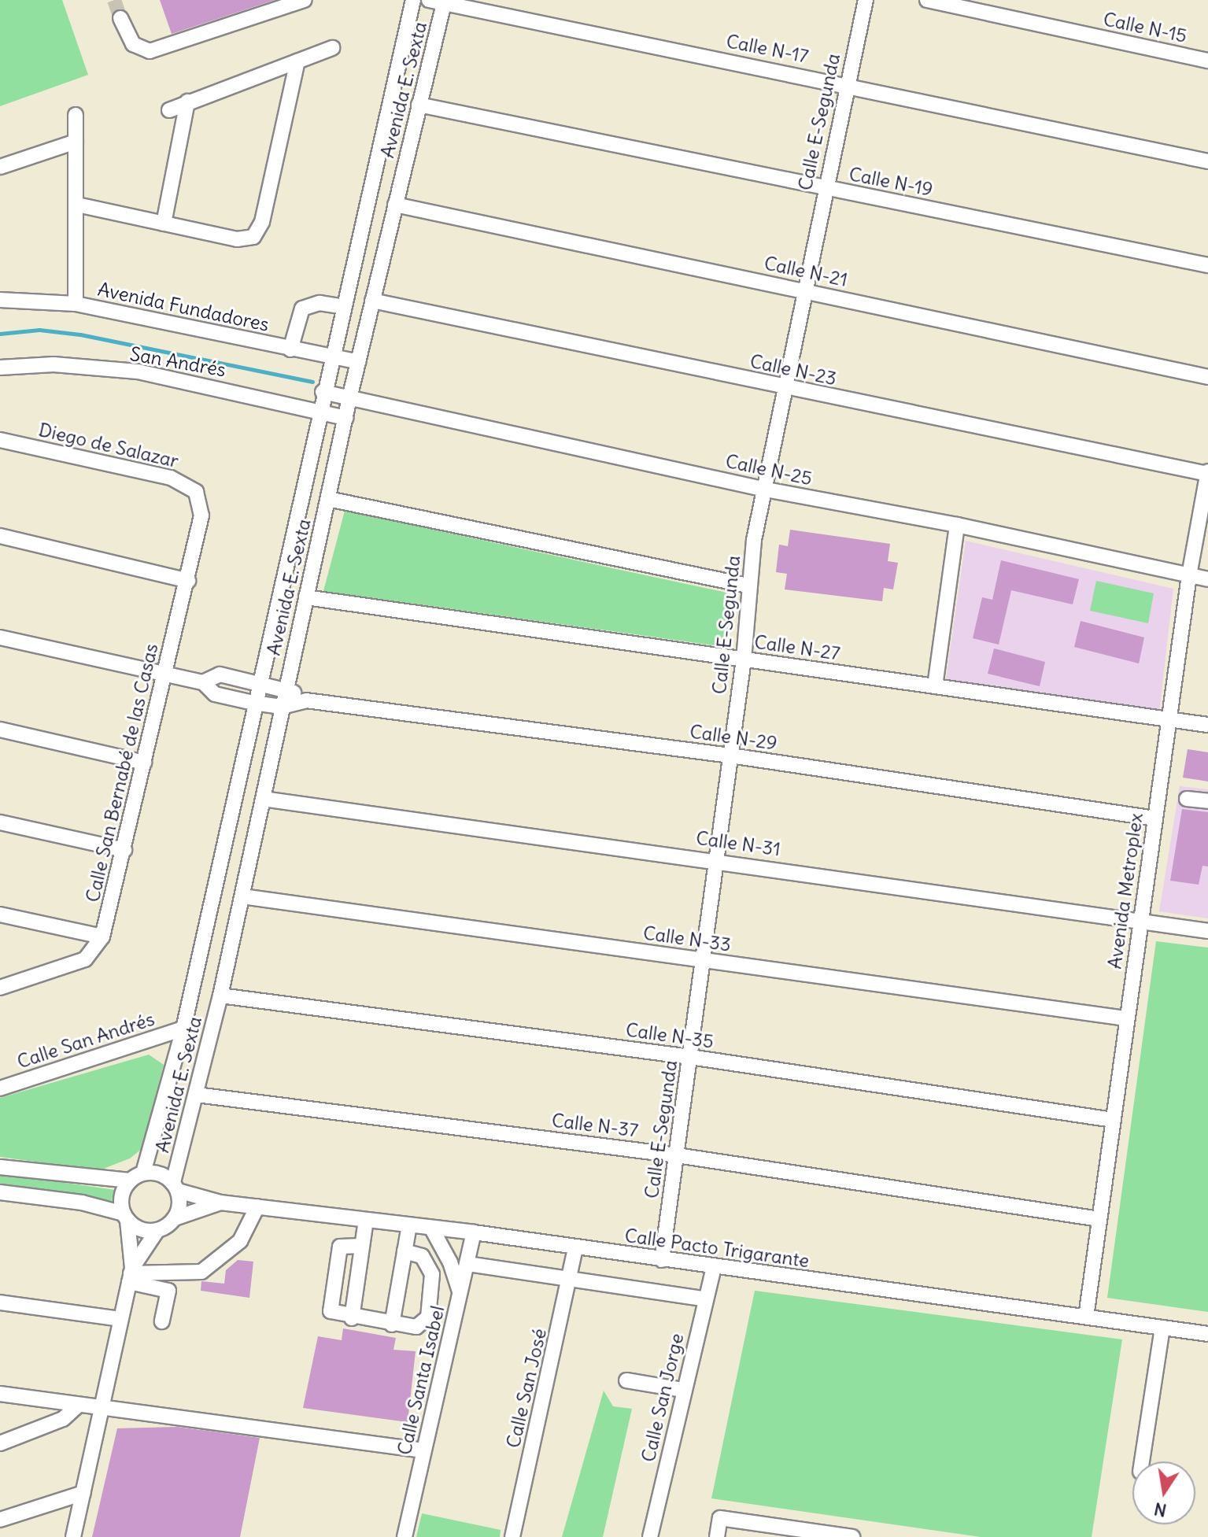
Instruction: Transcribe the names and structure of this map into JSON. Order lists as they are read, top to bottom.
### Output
{
  "streets": {
    "street": [
      "Calle N-15",
      "Calle N-17",
      "Avenida E. Sexta",
      "Calle E-Segunda",
      "Calle N-19",
      "Calle N-21",
      "Avenida Fundadores",
      "San Andrés",
      "Calle N-23",
      "Diego de Salazar",
      "Calle N-25",
      "Calle N-27",
      "Calle N-29",
      "Calle San Bernabé de las Casas",
      "Calle N-31",
      "Avenida Metroplex",
      "Calle N-33",
      "Calle N-35",
      "Calle San Andrés",
      "Calle N-37",
      "Calle Pacto Trigarante",
      "Calle Santa Isabel",
      "Calle San José",
      "Calle San Jorge"
    ]
  },
  "crossings": [
    ["Calle N-17", "Avenida E. Sexta"],
    ["Calle N-17", "Calle E-Segunda"],
    ["Avenida E. Sexta", "Calle N-19"],
    ["Avenida E. Sexta", "Calle N-21"],
    ["Avenida E. Sexta", "Avenida Fundadores"],
    ["Avenida E. Sexta", "San Andrés"],
    ["Avenida E. Sexta", "Calle N-23"],
    ["Avenida E. Sexta", "Calle N-25"],
    ["Avenida E. Sexta", "Calle N-27"],
    ["Avenida E. Sexta", "Calle N-29"],
    ["Avenida E. Sexta", "Calle N-31"],
    ["Avenida E. Sexta", "Calle N-33"],
    ["Avenida E. Sexta", "Calle N-35"],
    ["Avenida E. Sexta", "Calle San Andrés"],
    ["Avenida E. Sexta", "Calle N-37"],
    ["Avenida E. Sexta", "Calle Pacto Trigarante"],
    ["Calle E-Segunda", "Calle N-19"],
    ["Calle E-Segunda", "Calle N-21"],
    ["Calle E-Segunda", "Calle N-23"],
    ["Calle E-Segunda", "Calle N-25"],
    ["Calle E-Segunda", "Calle N-27"],
    ["Calle E-Segunda", "Calle N-29"],
    ["Calle E-Segunda", "Calle N-31"],
    ["Calle E-Segunda", "Calle N-33"],
    ["Calle E-Segunda", "Calle N-35"],
    ["Calle E-Segunda", "Calle N-37"],
    ["Calle E-Segunda", "Calle Pacto Trigarante"],
    ["Calle N-23", "Avenida Metroplex"],
    ["Diego de Salazar", "Calle San Bernabé de las Casas"],
    ["Calle N-25", "Avenida Metroplex"],
    ["Calle N-27", "Avenida Metroplex"],
    ["Calle N-29", "Avenida Metroplex"],
    ["Calle N-31", "Avenida Metroplex"],
    ["Avenida Metroplex", "Calle N-33"],
    ["Avenida Metroplex", "Calle N-35"],
    ["Avenida Metroplex", "Calle N-37"],
    ["Avenida Metroplex", "Calle Pacto Trigarante"],
    ["Calle Pacto Trigarante", "Calle Santa Isabel"],
    ["Calle Pacto Trigarante", "Calle San José"],
    ["Calle Pacto Trigarante", "Calle San Jorge"]
  ],
  "north": "bottom"
}
